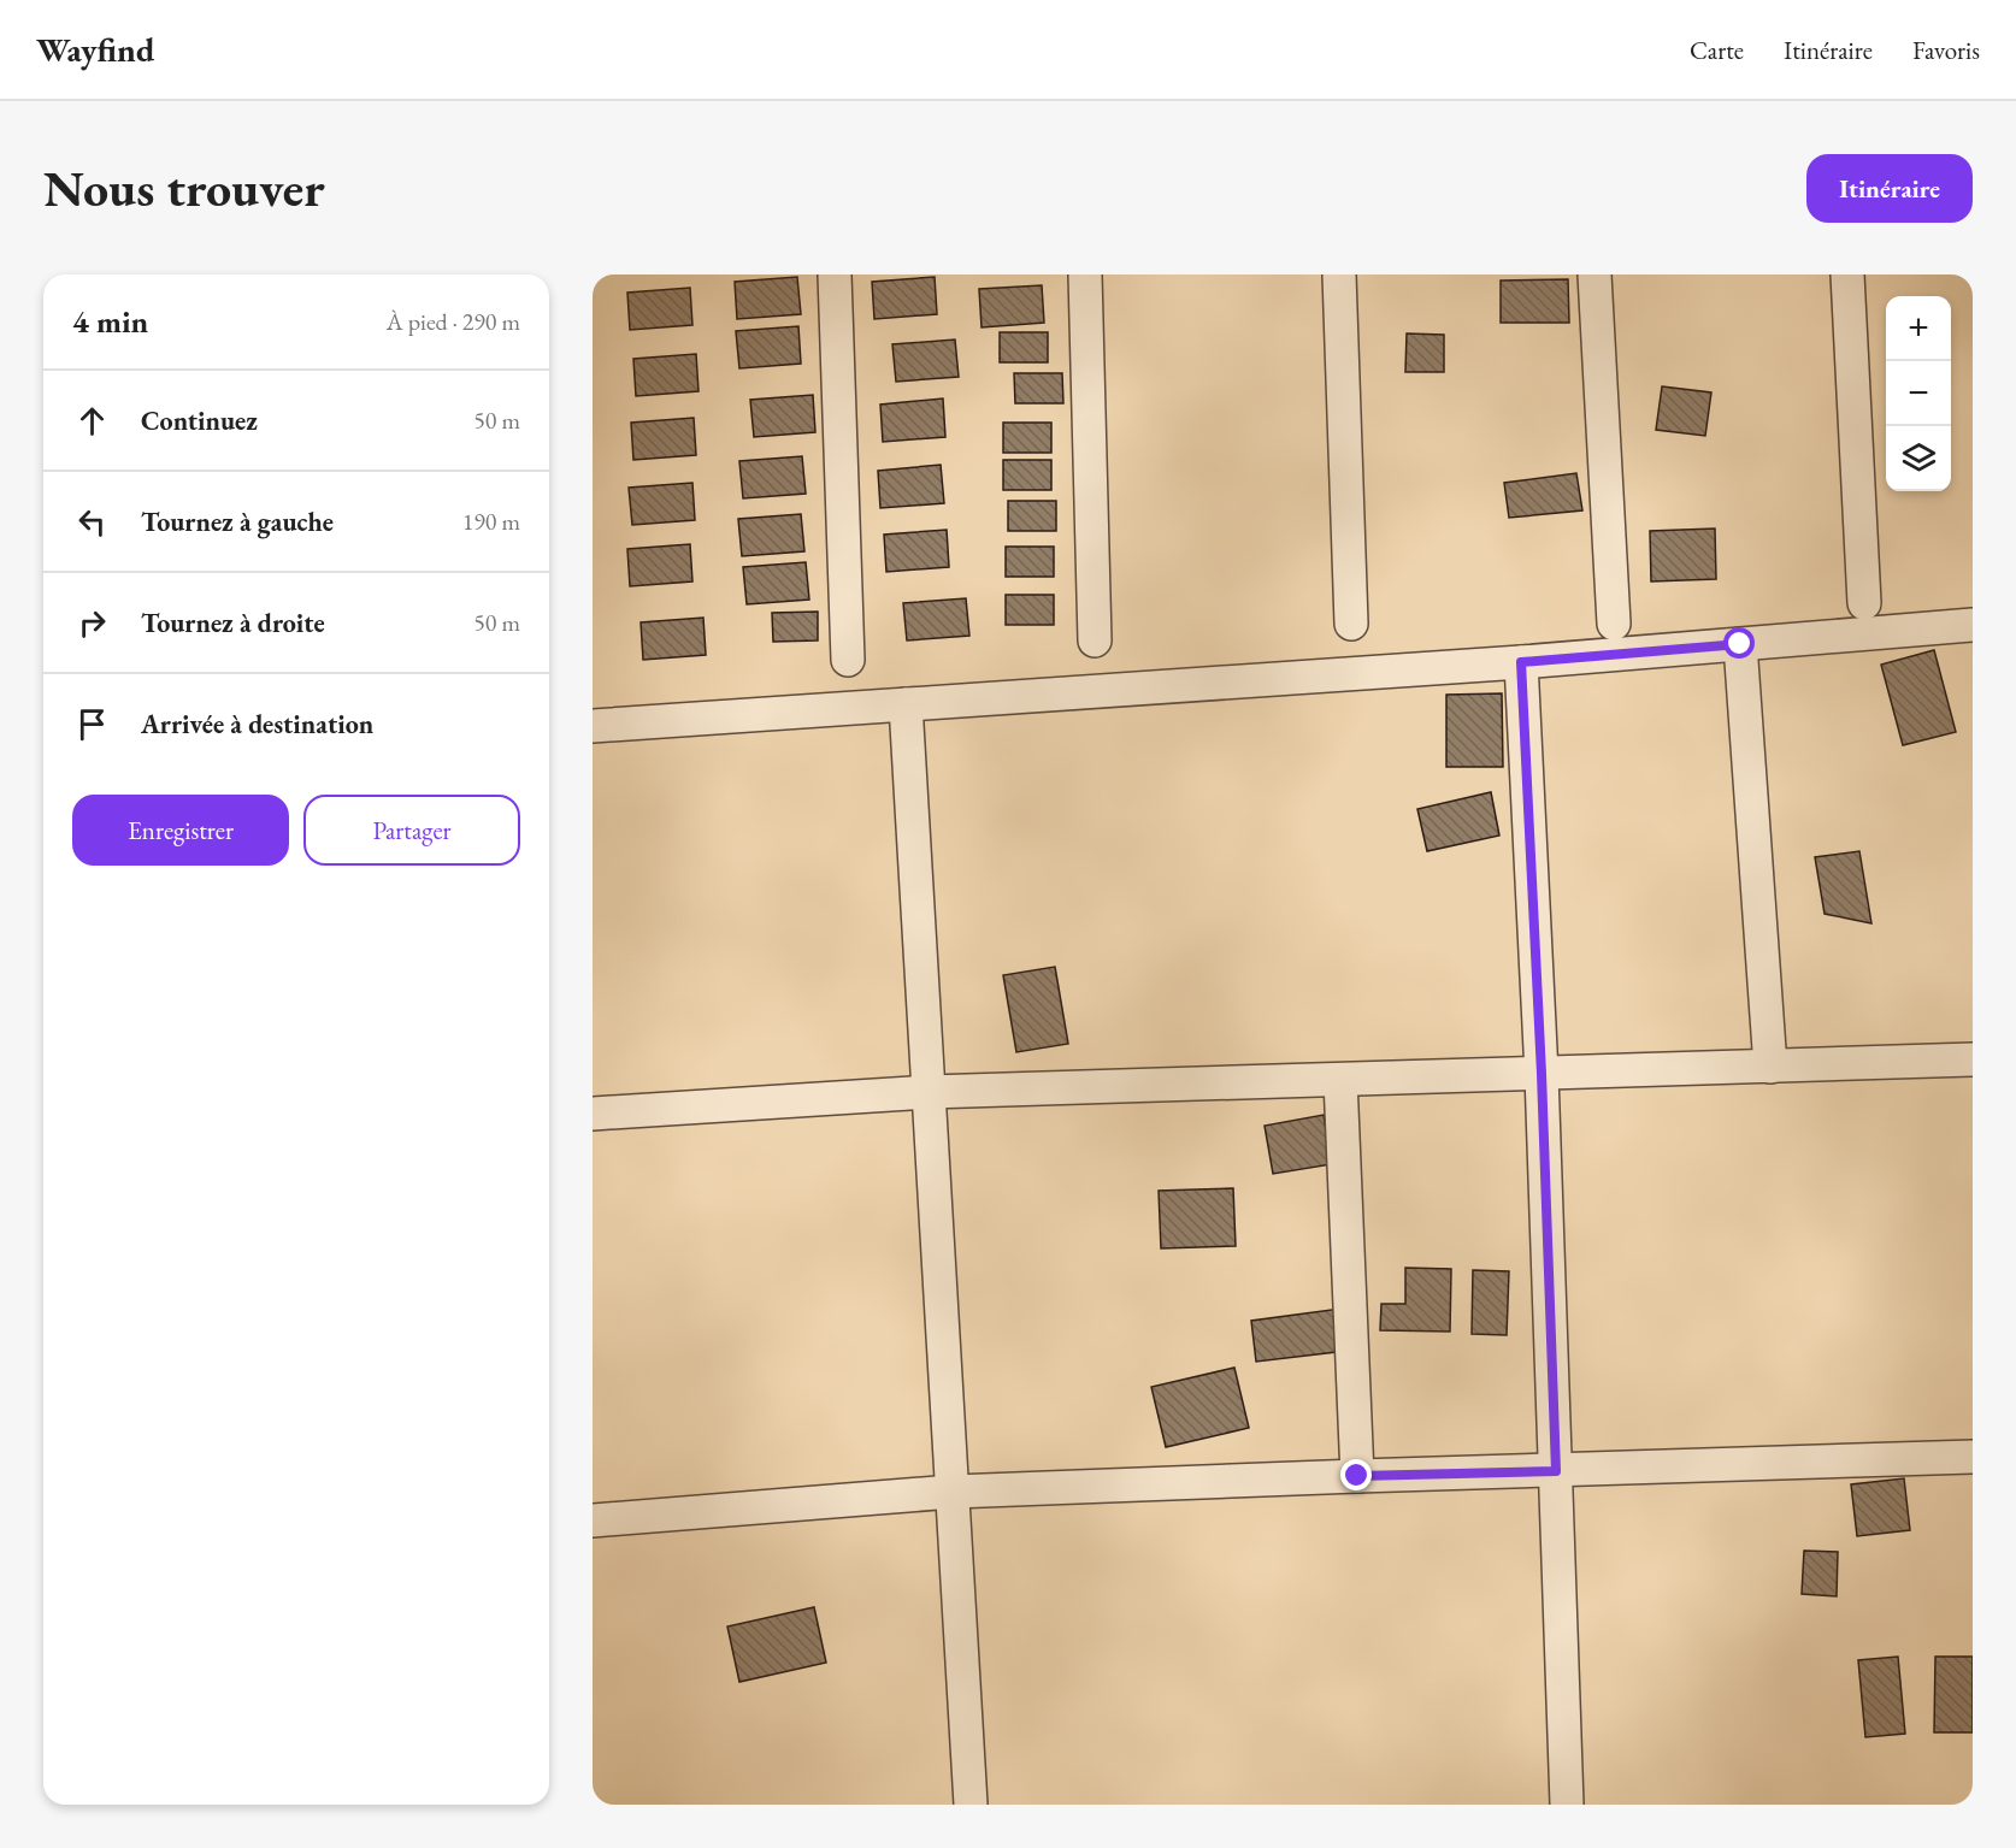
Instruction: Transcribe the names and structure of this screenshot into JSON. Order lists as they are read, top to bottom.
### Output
{
  "page": {
    "header": "Wayfind",
    "nav": ["Carte", "Itinéraire", "Favoris"],
    "buttons": [
      "Itinéraire",
      ["Enregistrer", "Partager"]
    ],
    "title": "Nous trouver",
    "heading": ["4 min", "À pied · 290 m"],
    "map_buttons": ["+", "−"],
    "list": [
      ["Continuez", "50 m"],
      ["Tournez à gauche", "190 m"],
      ["Tournez à droite", "50 m"],
      "Arrivée à destination"
    ]
  }
}
